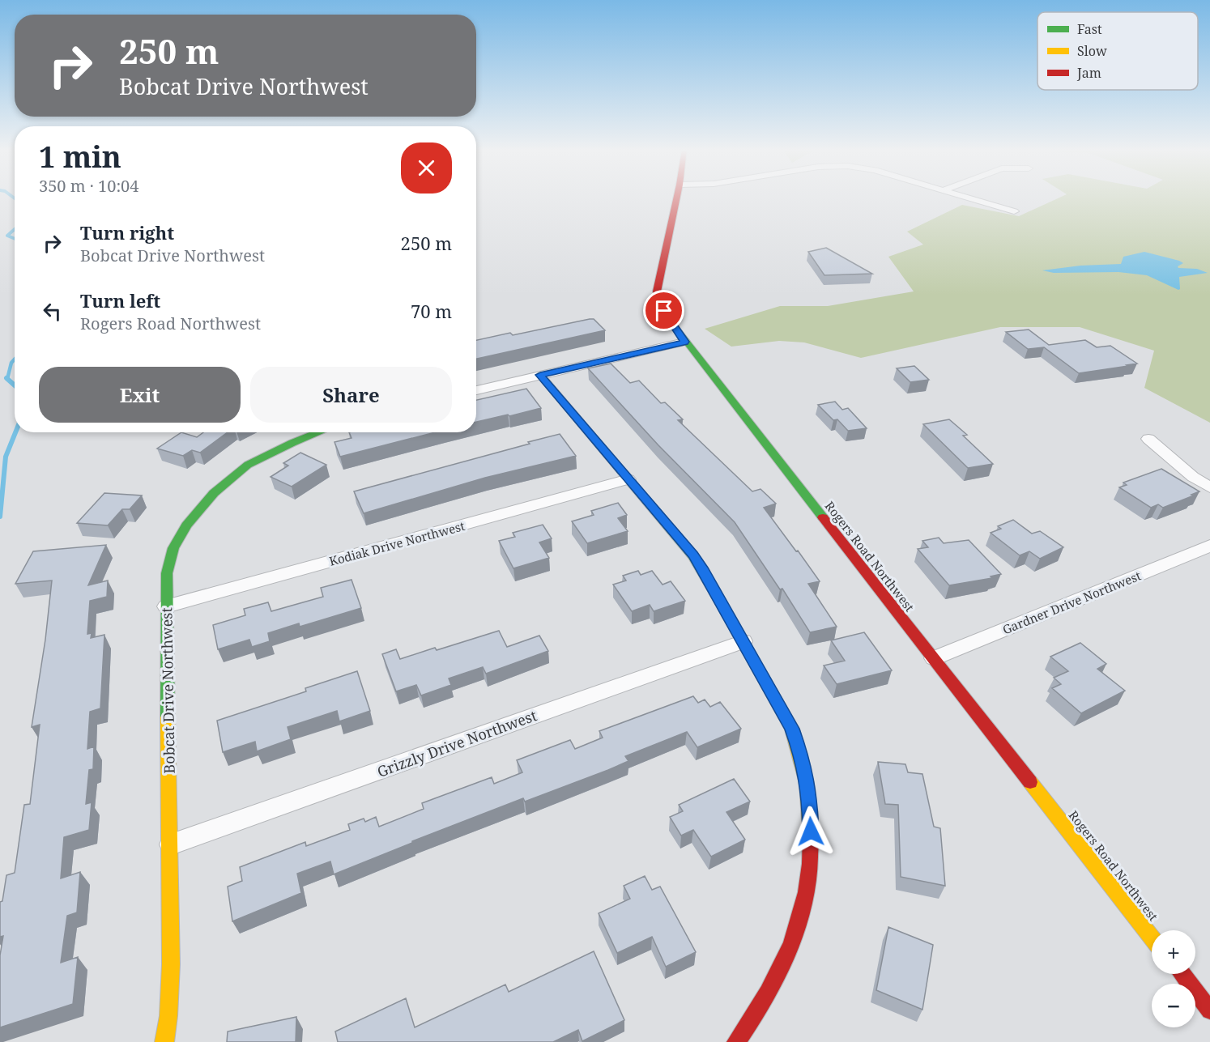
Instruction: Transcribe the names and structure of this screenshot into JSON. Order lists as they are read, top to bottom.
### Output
{
  "streets": {
    "street": [
      "Kodiak Drive Northwest",
      "Rogers Road Northwest",
      "Gardner Drive Northwest",
      "Bobcat Drive Northwest",
      "Grizzly Drive Northwest"
    ]
  },
  "crossings": [
    ["Kodiak Drive Northwest", "Bobcat Drive Northwest"],
    ["Rogers Road Northwest", "Gardner Drive Northwest"],
    ["Bobcat Drive Northwest", "Grizzly Drive Northwest"]
  ],
  "legend": ["Fast", "Slow", "Jam"],
  "page": {
    "turn": ["250 m", "Bobcat Drive Northwest"],
    "heading": ["1 min", "350 m · 10:04"],
    "list": [
      {
        "name": "Turn right",
        "note": "Bobcat Drive Northwest",
        "value": "250 m"
      },
      {
        "name": "Turn left",
        "note": "Rogers Road Northwest",
        "value": "70 m"
      }
    ],
    "buttons": ["Exit", "Share"],
    "map_buttons": ["+", "−"]
  }
}
